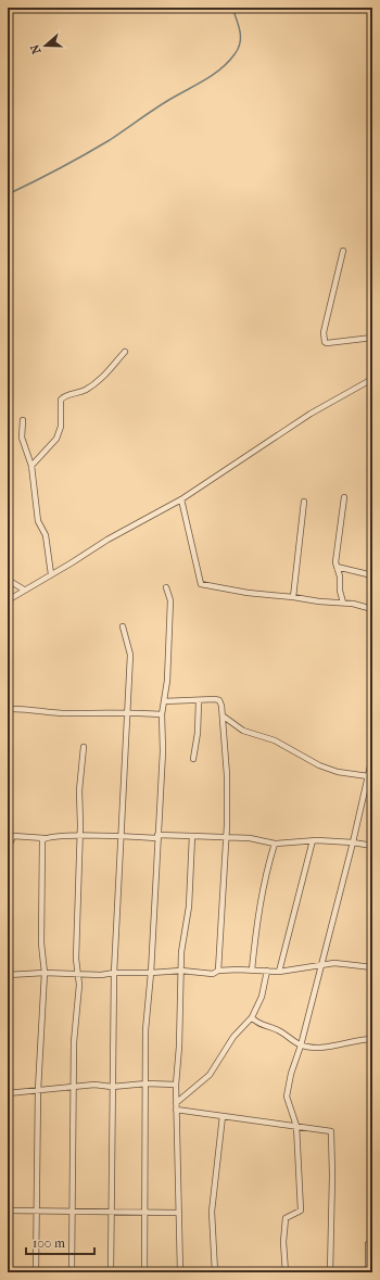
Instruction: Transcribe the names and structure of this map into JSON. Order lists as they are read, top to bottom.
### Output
{
  "scale_bar": "100 m",
  "north": "left"
}
